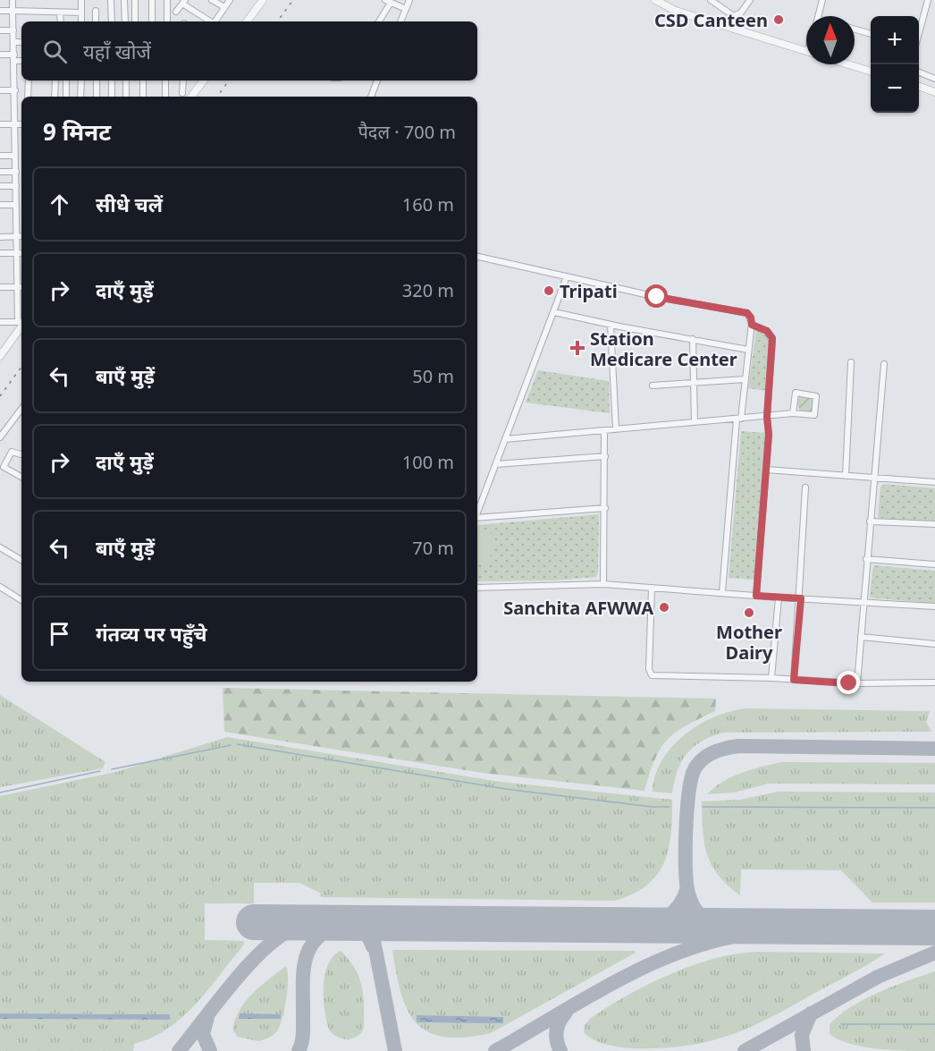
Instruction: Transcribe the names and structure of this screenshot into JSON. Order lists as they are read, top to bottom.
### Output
{
  "places": {
    "other": [
      "CSD Canteen",
      "Tripati",
      "Sanchita AFWWA",
      "Mother Dairy"
    ],
    "health": ["Station Medicare Center"]
  },
  "north": "top",
  "page": {
    "map_buttons": ["+", "−"],
    "search": "यहाँ खोजें",
    "heading": ["9 मिनट", "पैदल · 700 m"],
    "list": [
      ["सीधे चलें", "160 m"],
      ["दाएँ मुड़ें", "320 m"],
      ["बाएँ मुड़ें", "50 m"],
      ["दाएँ मुड़ें", "100 m"],
      ["बाएँ मुड़ें", "70 m"],
      "गंतव्य पर पहुँचे"
    ]
  }
}
